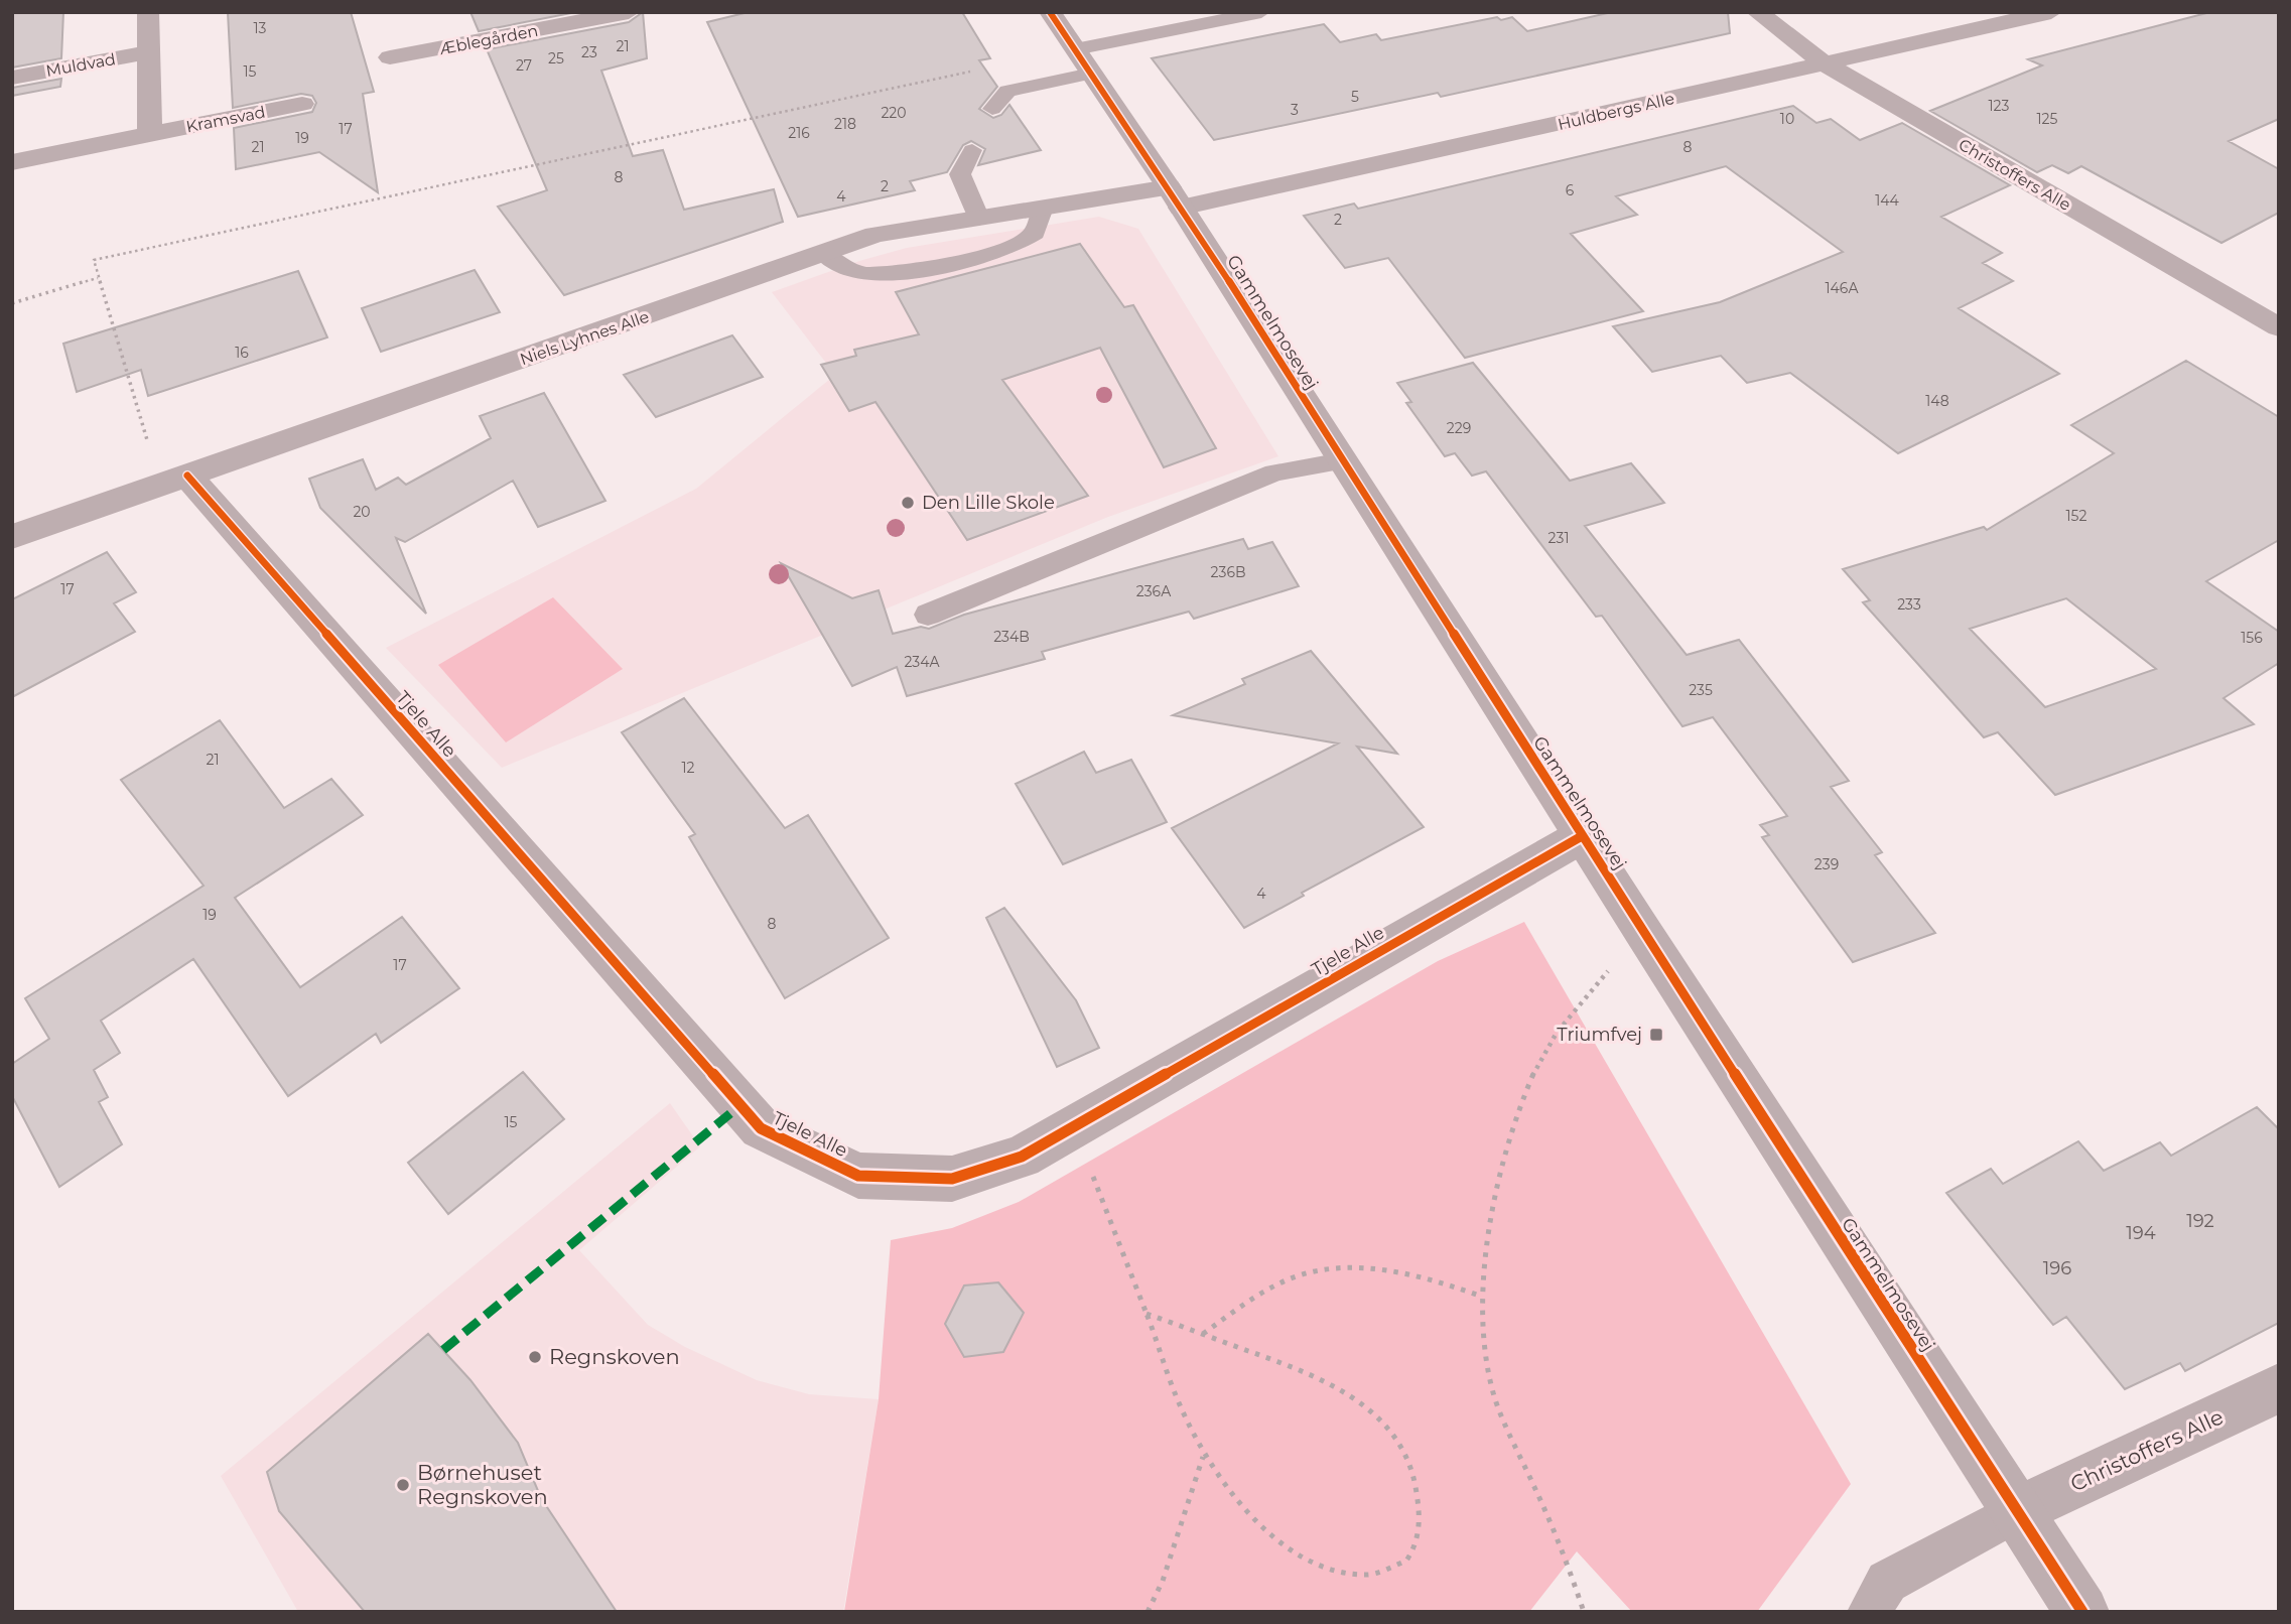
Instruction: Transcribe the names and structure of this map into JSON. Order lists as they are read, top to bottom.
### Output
{
  "streets": {
    "street": [
      "Æblegården",
      "Muldvad",
      "Huldbergs Alle",
      "Kramsvad",
      "Christoffers Alle",
      "Gammelmosevej",
      "Niels Lyhnes Alle",
      "Tjele Alle"
    ]
  },
  "crossings": [
    ["Huldbergs Alle", "Christoffers Alle"],
    ["Huldbergs Alle", "Gammelmosevej"],
    ["Huldbergs Alle", "Niels Lyhnes Alle"],
    ["Christoffers Alle", "Gammelmosevej"],
    ["Gammelmosevej", "Niels Lyhnes Alle"],
    ["Gammelmosevej", "Tjele Alle"],
    ["Niels Lyhnes Alle", "Tjele Alle"]
  ],
  "places": {
    "other": ["Den Lille Skole", "Regnskoven", "Børnehuset Regnskoven"],
    "transit": ["Triumfvej"]
  },
  "house_numbers": [
    "13",
    "21",
    "23",
    "25",
    "27",
    "15",
    "5",
    "123",
    "3",
    "220",
    "10",
    "125",
    "218",
    "17",
    "216",
    "19",
    "21",
    "8",
    "8",
    "2",
    "6",
    "4",
    "144",
    "2",
    "146A",
    "16",
    "148",
    "229",
    "20",
    "152",
    "231",
    "236B",
    "17",
    "236A",
    "233",
    "234B",
    "156",
    "234A",
    "235",
    "21",
    "12",
    "239",
    "4",
    "19",
    "8",
    "17",
    "15",
    "192",
    "194",
    "196"
  ]
}
